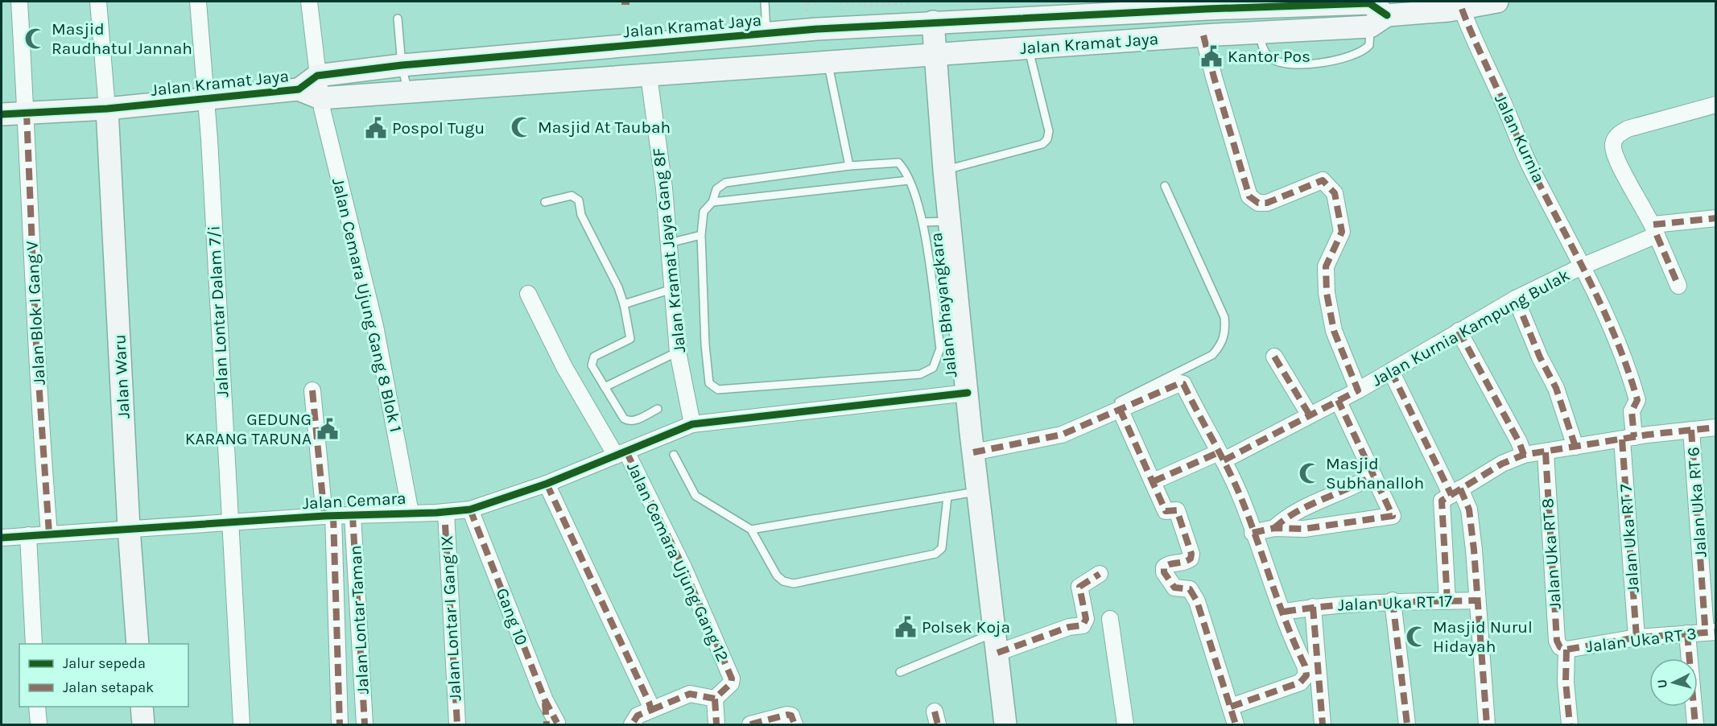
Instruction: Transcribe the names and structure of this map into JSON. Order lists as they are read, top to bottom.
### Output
{
  "streets": {
    "street": [
      "Jalan Kramat Jaya",
      "Jalan Kurnia",
      "Jalan Kramat Jaya Gang 8F",
      "Jalan Cemara Ujung Gang 8 Blok 1",
      "Jalan Bhayangkara",
      "Jalan Lontar Dalam 7/i",
      "Jalan Blok I Gang V",
      "Jalan Kurnia Kampung Bulak",
      "Jalan Waru",
      "Jalan Cemara",
      "Jalan Uka RT 6",
      "Jalan Uka RT 7",
      "Jalan Uka RT 8",
      "Jalan Cemara Ujung Gang 12",
      "Jalan Uka RT 17",
      "Gang 10",
      "Jalan Lontar I Gang IX",
      "Jalan Lontar Taman",
      "Jalan Uka RT 3"
    ]
  },
  "crossings": [
    ["Jalan Kramat Jaya", "Jalan Kurnia"],
    ["Jalan Kramat Jaya", "Jalan Kramat Jaya Gang 8F"],
    ["Jalan Kramat Jaya", "Jalan Cemara Ujung Gang 8 Blok 1"],
    ["Jalan Kramat Jaya", "Jalan Bhayangkara"],
    ["Jalan Kramat Jaya", "Jalan Lontar Dalam 7/i"],
    ["Jalan Kramat Jaya", "Jalan Blok I Gang V"],
    ["Jalan Kramat Jaya", "Jalan Waru"],
    ["Jalan Kurnia", "Jalan Kurnia Kampung Bulak"],
    ["Jalan Kurnia", "Jalan Uka RT 7"],
    ["Jalan Kramat Jaya Gang 8F", "Jalan Cemara"],
    ["Jalan Cemara Ujung Gang 8 Blok 1", "Jalan Cemara"],
    ["Jalan Bhayangkara", "Jalan Cemara"],
    ["Jalan Lontar Dalam 7/i", "Jalan Cemara"],
    ["Jalan Blok I Gang V", "Jalan Cemara"],
    ["Jalan Waru", "Jalan Cemara"],
    ["Jalan Cemara", "Jalan Cemara Ujung Gang 12"],
    ["Jalan Cemara", "Gang 10"],
    ["Jalan Cemara", "Jalan Lontar I Gang IX"],
    ["Jalan Cemara", "Jalan Lontar Taman"],
    ["Jalan Uka RT 6", "Jalan Uka RT 3"],
    ["Jalan Uka RT 7", "Jalan Uka RT 3"],
    ["Jalan Uka RT 8", "Jalan Uka RT 3"]
  ],
  "places": {
    "mosque": [
      "Masjid Raudhatul Jannah",
      "Masjid At Taubah",
      "Masjid Subhanalloh",
      "Masjid Nurul Hidayah"
    ],
    "public building": [
      "Kantor Pos",
      "Pospol Tugu",
      "GEDUNG KARANG TARUNA",
      "Polsek Koja"
    ]
  },
  "legend": ["Jalur sepeda", "Jalan setapak"],
  "north": "left"
}
